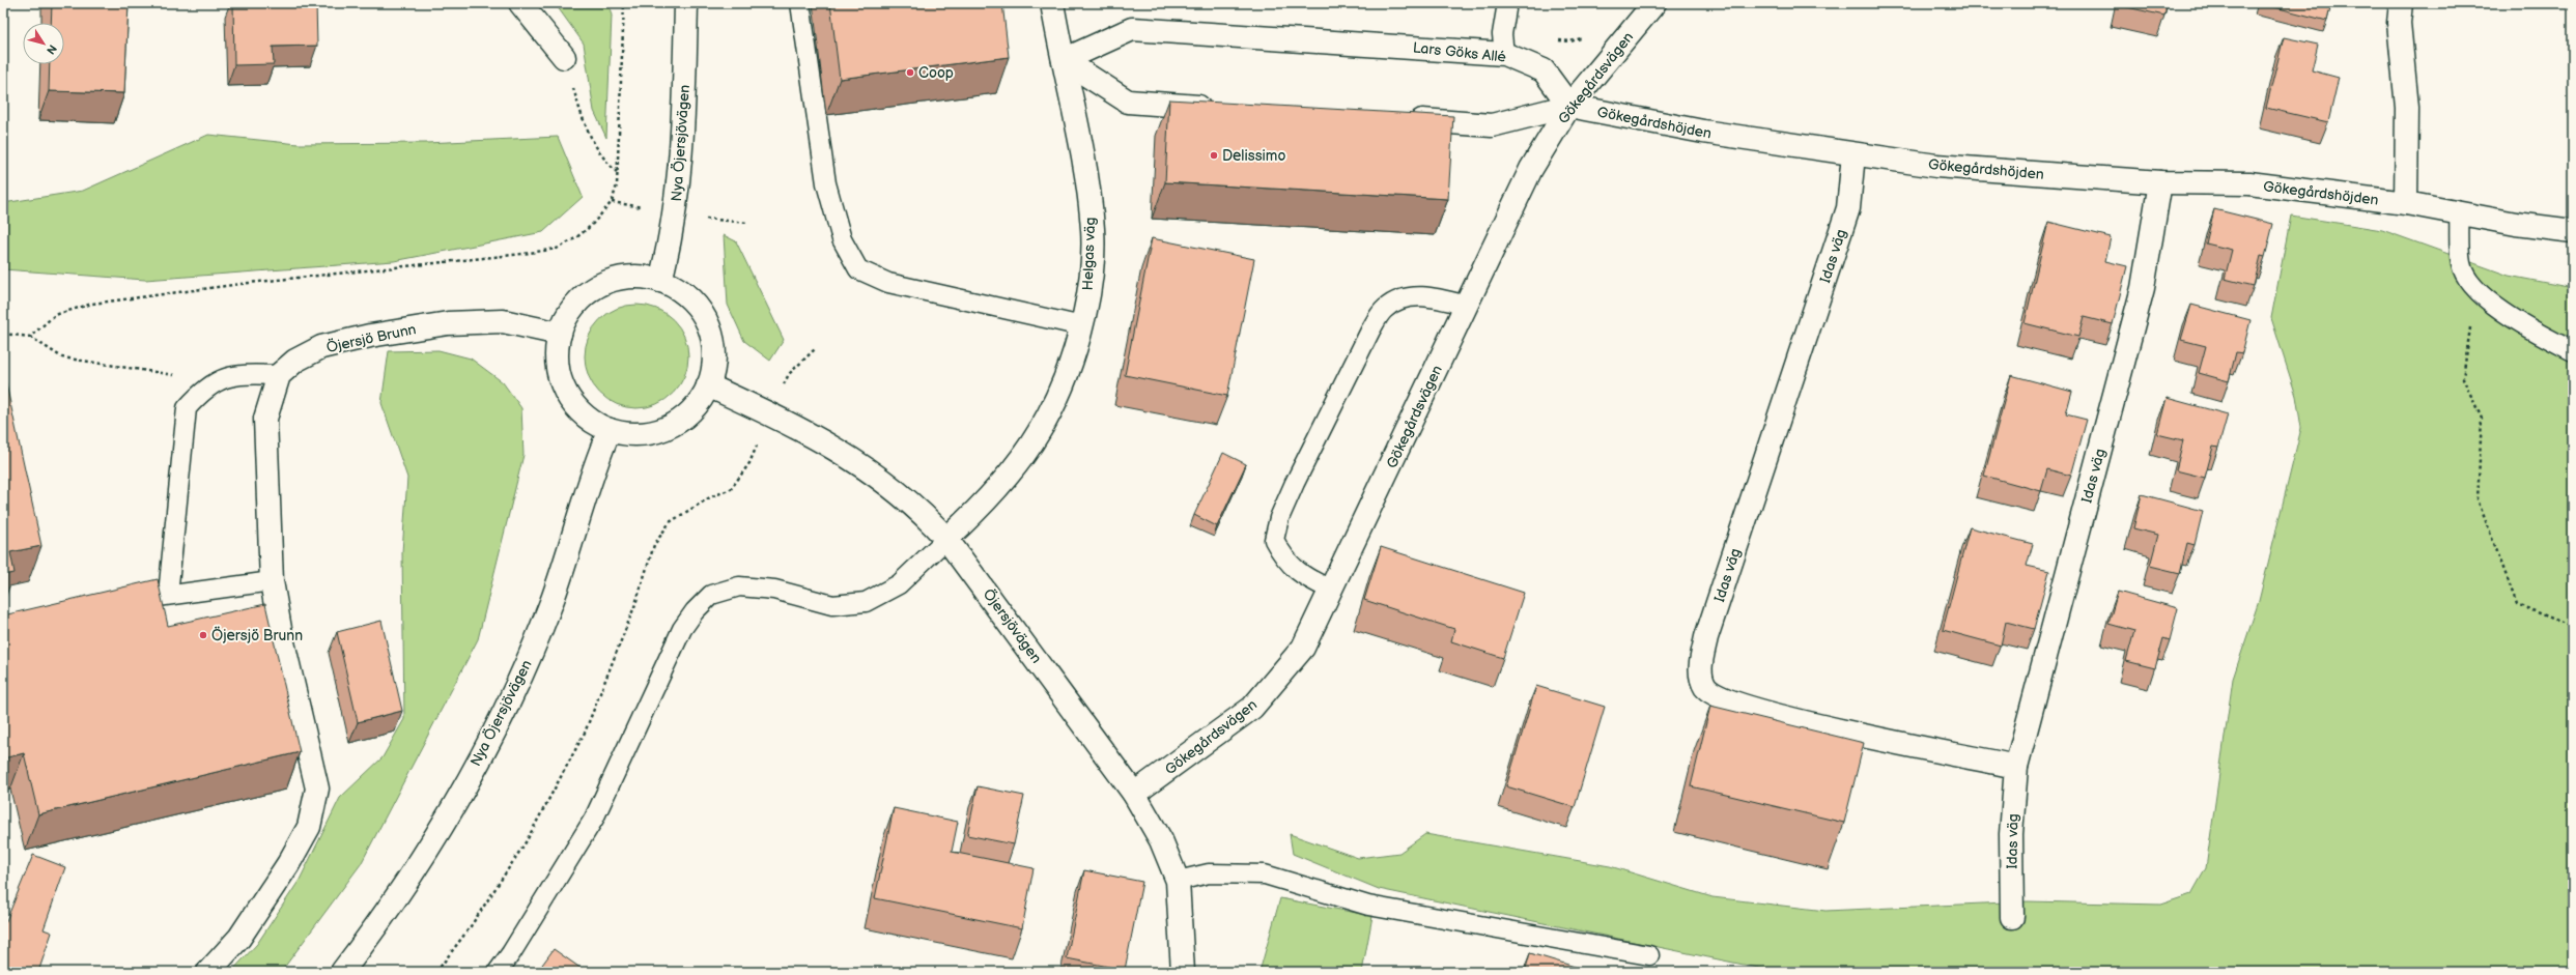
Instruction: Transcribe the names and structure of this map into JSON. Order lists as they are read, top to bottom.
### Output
{
  "streets": {
    "street": [
      "Lars Göks Allé",
      "Gökegårdsvägen",
      "Gökegårdshöjden",
      "Nya Öjersjövägen",
      "Helgas väg",
      "Idas väg",
      "Öjersjö Brunn",
      "Öjersjövägen"
    ]
  },
  "crossings": [
    ["Lars Göks Allé", "Gökegårdsvägen"],
    ["Lars Göks Allé", "Gökegårdshöjden"],
    ["Lars Göks Allé", "Helgas väg"],
    ["Gökegårdsvägen", "Gökegårdshöjden"],
    ["Gökegårdsvägen", "Öjersjövägen"],
    ["Gökegårdshöjden", "Idas väg"],
    ["Helgas väg", "Öjersjövägen"]
  ],
  "places": ["Coop", "Delissimo", "Öjersjö Brunn"],
  "north": "bottom right"
}
